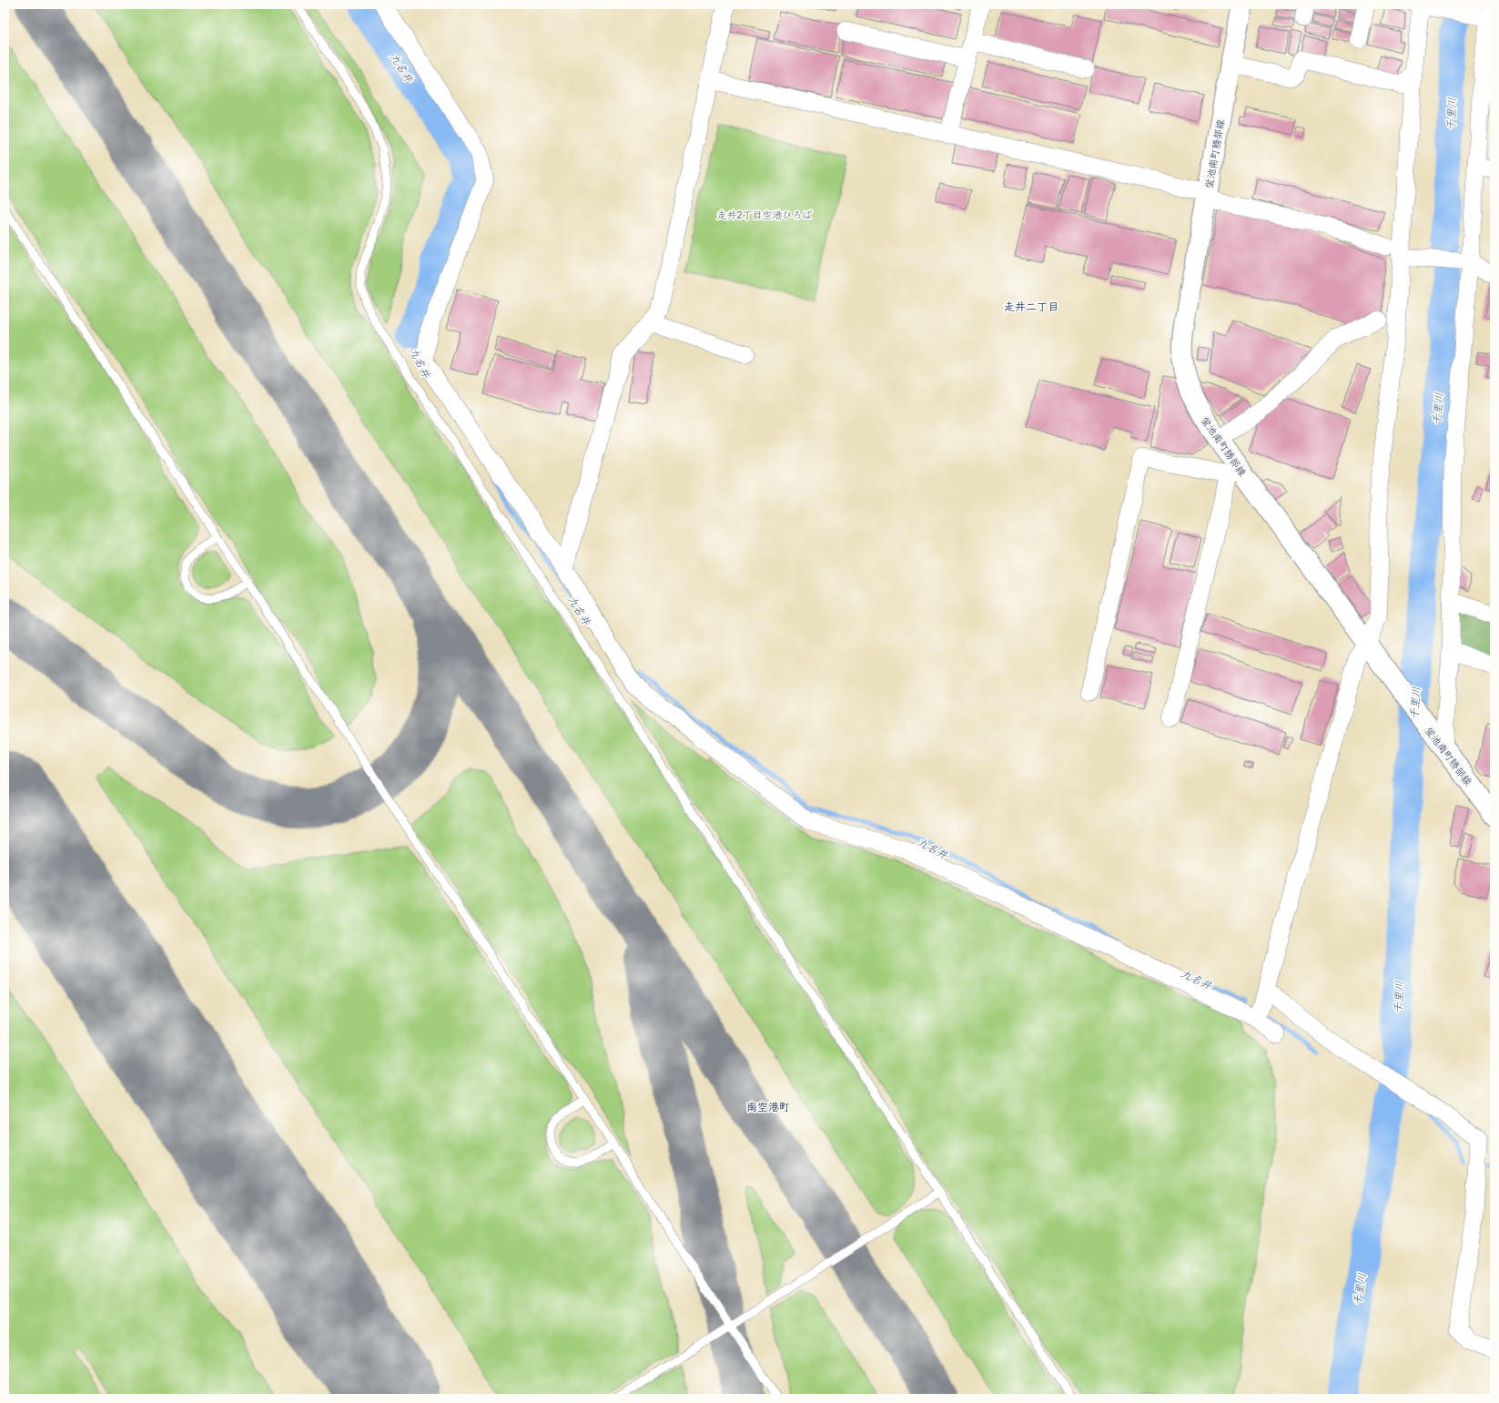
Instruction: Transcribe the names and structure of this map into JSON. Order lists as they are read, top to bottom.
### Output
{
  "streets": {
    "street": ["蛍池南町勝部線"]
  },
  "districts": ["走井二丁目", "南空港町"],
  "water": ["九名井", "千里川"],
  "parks": ["走井2丁目空港ひろば"]
}
